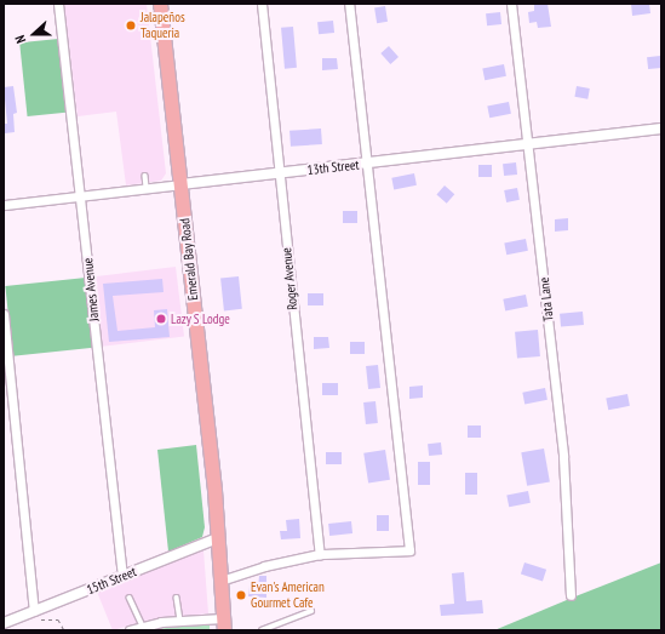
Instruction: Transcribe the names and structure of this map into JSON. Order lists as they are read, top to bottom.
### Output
{
  "streets": {
    "main road": ["Emerald Bay Road"],
    "street": [
      "13th Street",
      "Roger Avenue",
      "James Avenue",
      "Tata Lane",
      "15th Street"
    ]
  },
  "crossings": [
    ["13th Street", "Emerald Bay Road"],
    ["13th Street", "Roger Avenue"],
    ["13th Street", "James Avenue"],
    ["13th Street", "Tata Lane"],
    ["Emerald Bay Road", "15th Street"],
    ["James Avenue", "15th Street"]
  ],
  "places": ["Jalapeños Taqueria", "Lazy S Lodge", "Evan's American Gourmet Cafe"],
  "north": "left"
}
